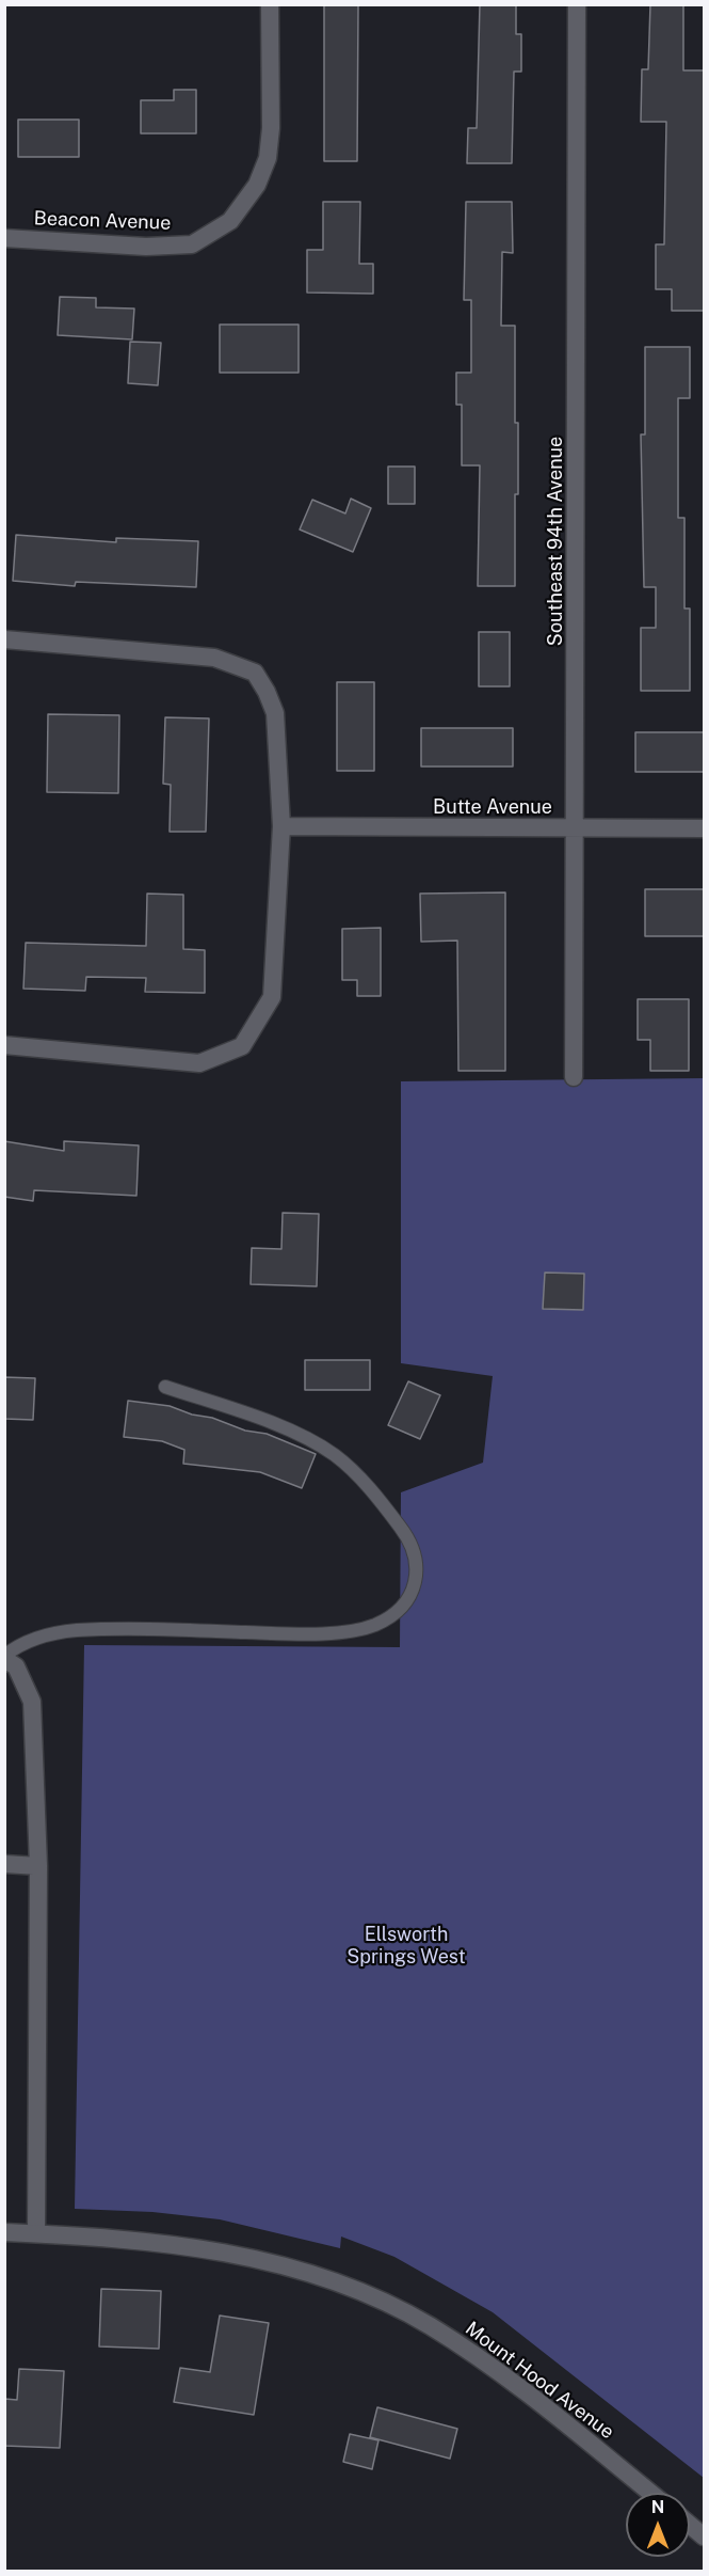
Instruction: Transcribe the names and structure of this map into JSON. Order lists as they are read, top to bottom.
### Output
{
  "streets": {
    "street": [
      "Beacon Avenue",
      "Southeast 94th Avenue",
      "Butte Avenue",
      "Mount Hood Avenue"
    ]
  },
  "crossings": [
    ["Southeast 94th Avenue", "Butte Avenue"]
  ],
  "parks": ["Ellsworth Springs West"],
  "north": "top"
}
